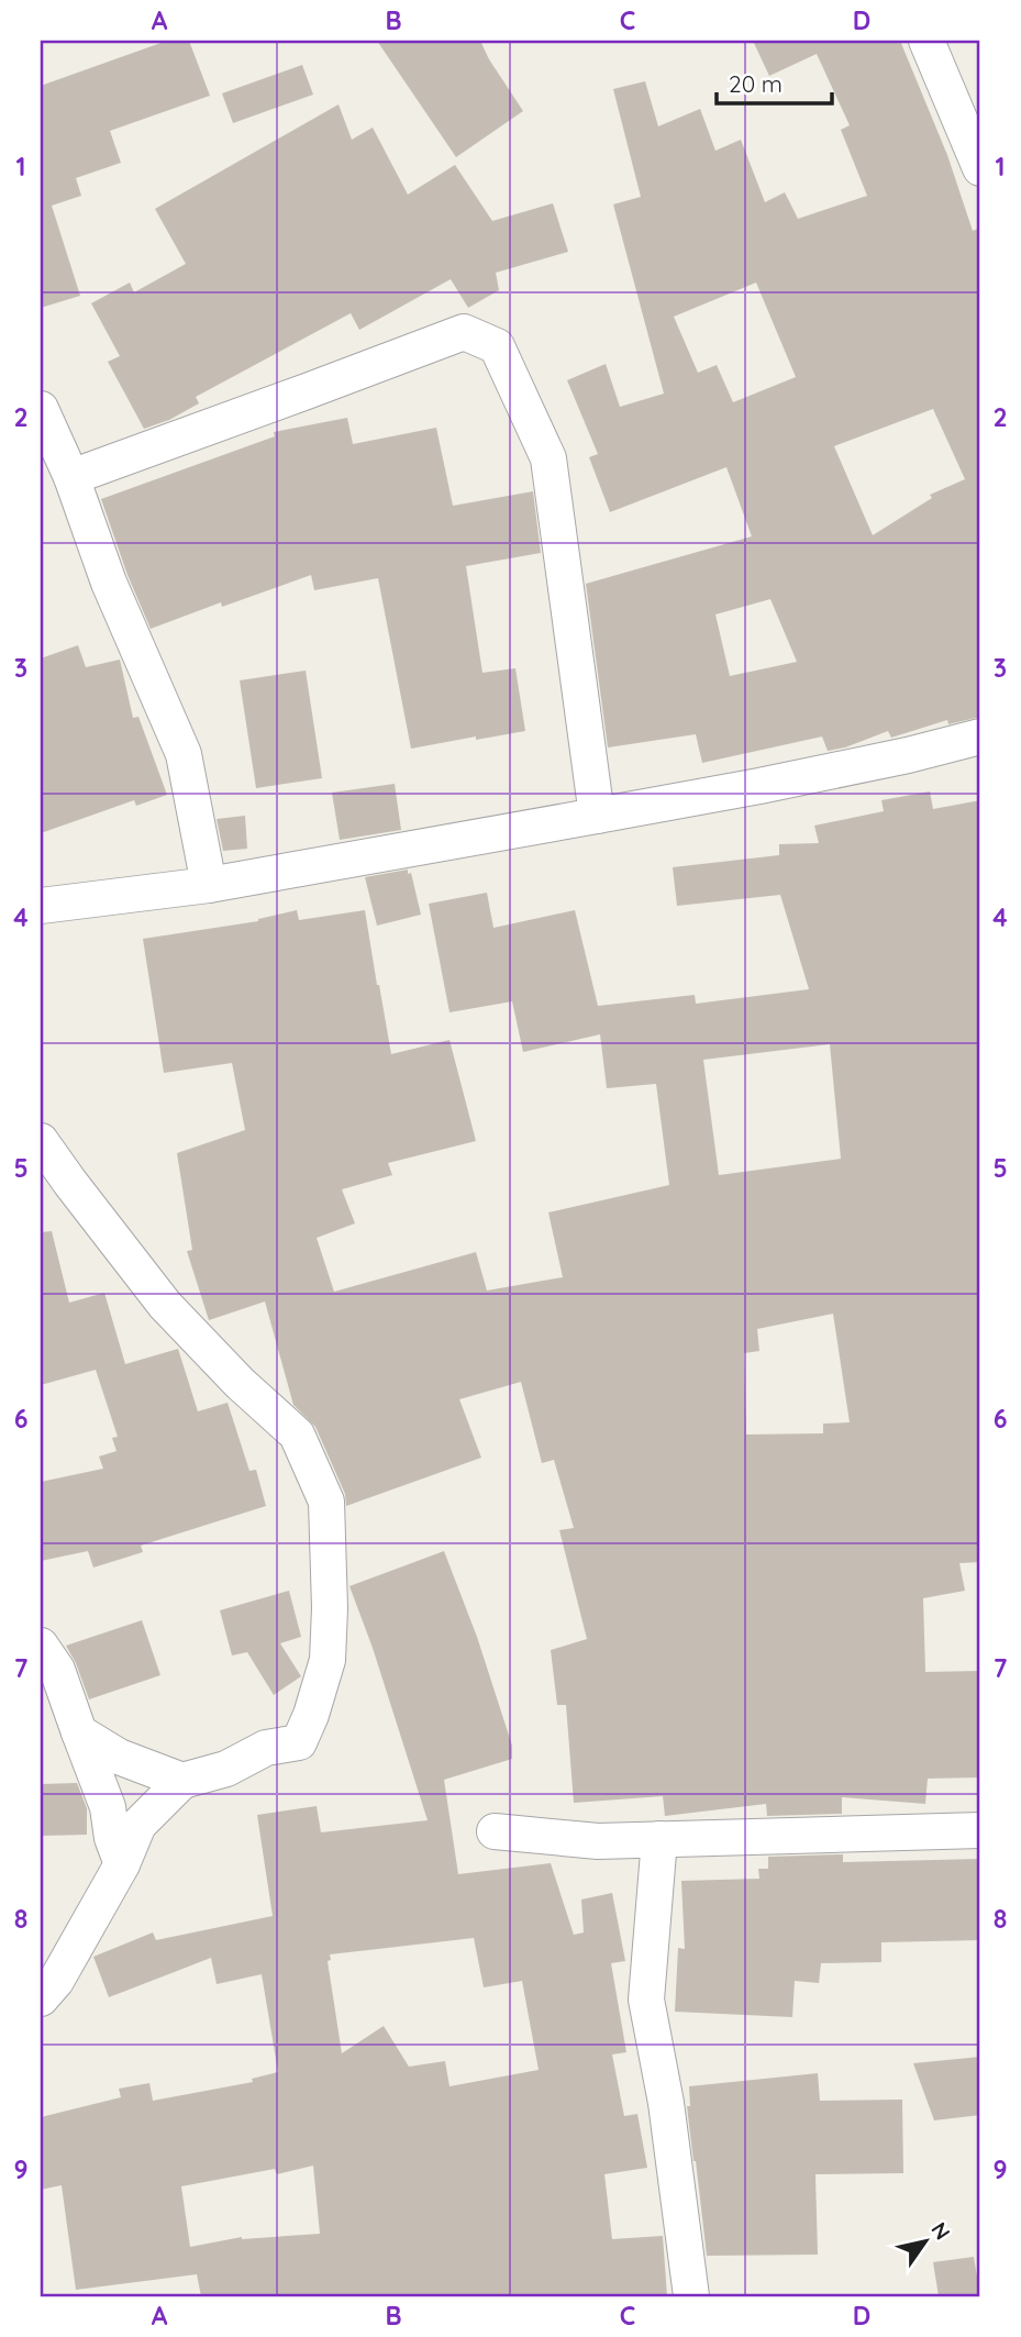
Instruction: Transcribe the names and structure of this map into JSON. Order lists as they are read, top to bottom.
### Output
{
  "scale_bar": "20 m",
  "north": "top right",
  "grid": {
    "columns": [
      "A",
      "B",
      "C",
      "D"
    ],
    "rows": [
      "1",
      "2",
      "3",
      "4",
      "5",
      "6",
      "7",
      "8",
      "9"
    ]
  }
}
